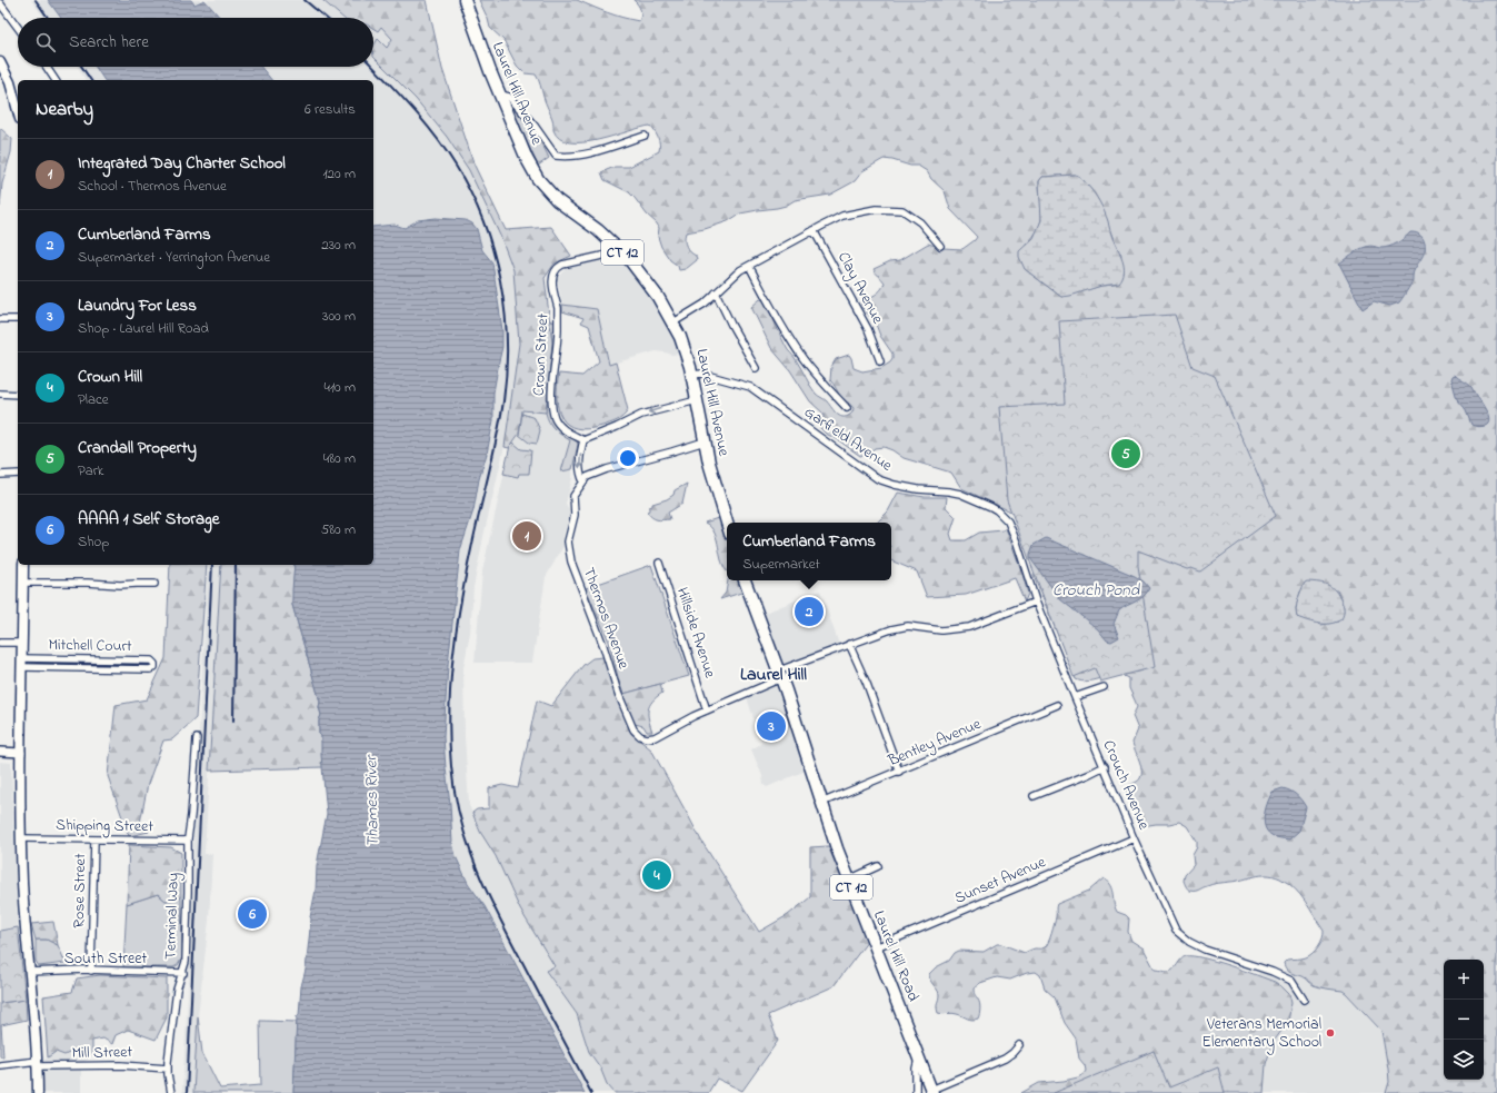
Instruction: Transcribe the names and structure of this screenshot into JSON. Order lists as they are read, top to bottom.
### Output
{
  "streets": {
    "highway": ["Laurel Hill Avenue", "CT 12", "Laurel Hill Road"],
    "street": [
      "Clay Avenue",
      "Crown Street",
      "Garfield Avenue",
      "Thermos Avenue",
      "Hillside Avenue",
      "Mitchell Court",
      "Bentley Avenue",
      "Crouch Avenue",
      "Shipping Street",
      "Sunset Avenue",
      "Rose Street",
      "Terminal Way",
      "South Street",
      "Mill Street"
    ]
  },
  "crossings": [
    ["Laurel Hill Avenue", "Crown Street"],
    ["Laurel Hill Avenue", "Garfield Avenue"],
    ["CT 12", "Thermos Avenue"],
    ["CT 12", "Laurel Hill Road"],
    ["Garfield Avenue", "Crouch Avenue"],
    ["Thermos Avenue", "Hillside Avenue"],
    ["Thermos Avenue", "Crouch Avenue"],
    ["Thermos Avenue", "Laurel Hill Road"],
    ["Bentley Avenue", "Laurel Hill Road"],
    ["Crouch Avenue", "Sunset Avenue"],
    ["Shipping Street", "Rose Street"],
    ["Shipping Street", "Terminal Way"],
    ["Sunset Avenue", "Laurel Hill Road"],
    ["Rose Street", "South Street"],
    ["Terminal Way", "South Street"],
    ["Terminal Way", "Mill Street"]
  ],
  "districts": ["Laurel Hill"],
  "water": ["Crouch Pond", "Thames River"],
  "places": ["Veterans Memorial Elementary School"],
  "page": {
    "search": "Search here",
    "heading": ["Nearby", "6 results"],
    "list": [
      {
        "mark": "1",
        "name": "Integrated Day Charter School",
        "note": "School · Thermos Avenue",
        "value": "120 m"
      },
      {
        "mark": "2",
        "name": "Cumberland Farms",
        "note": "Supermarket · Yerrington Avenue",
        "value": "230 m"
      },
      {
        "mark": "3",
        "name": "Laundry For Less",
        "note": "Shop · Laurel Hill Road",
        "value": "300 m"
      },
      {
        "mark": "4",
        "name": "Crown Hill",
        "note": "Place",
        "value": "410 m"
      },
      {
        "mark": "5",
        "name": "Crandall Property",
        "note": "Park",
        "value": "480 m"
      },
      {
        "mark": "6",
        "name": "AAAA 1 Self Storage",
        "note": "Shop",
        "value": "580 m"
      }
    ],
    "pins": [
      "5",
      "1",
      "2",
      "3",
      "4",
      "6"
    ],
    "popup": ["Cumberland Farms", "Supermarket"],
    "map_buttons": ["+", "−"]
  }
}
